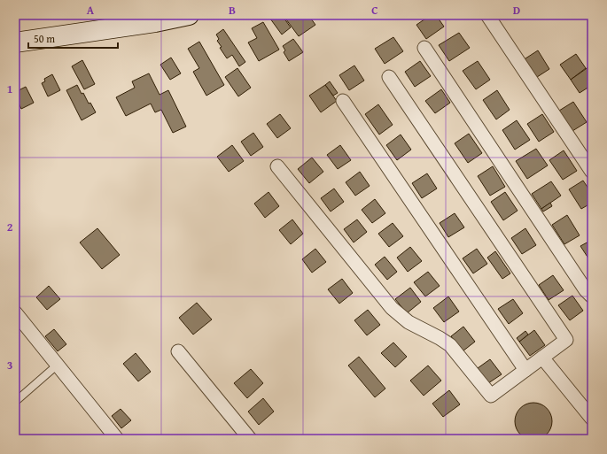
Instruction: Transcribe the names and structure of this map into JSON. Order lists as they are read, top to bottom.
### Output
{
  "scale_bar": "50 m",
  "grid": {
    "columns": [
      "A",
      "B",
      "C",
      "D"
    ],
    "rows": ["1", "2", "3"]
  }
}
